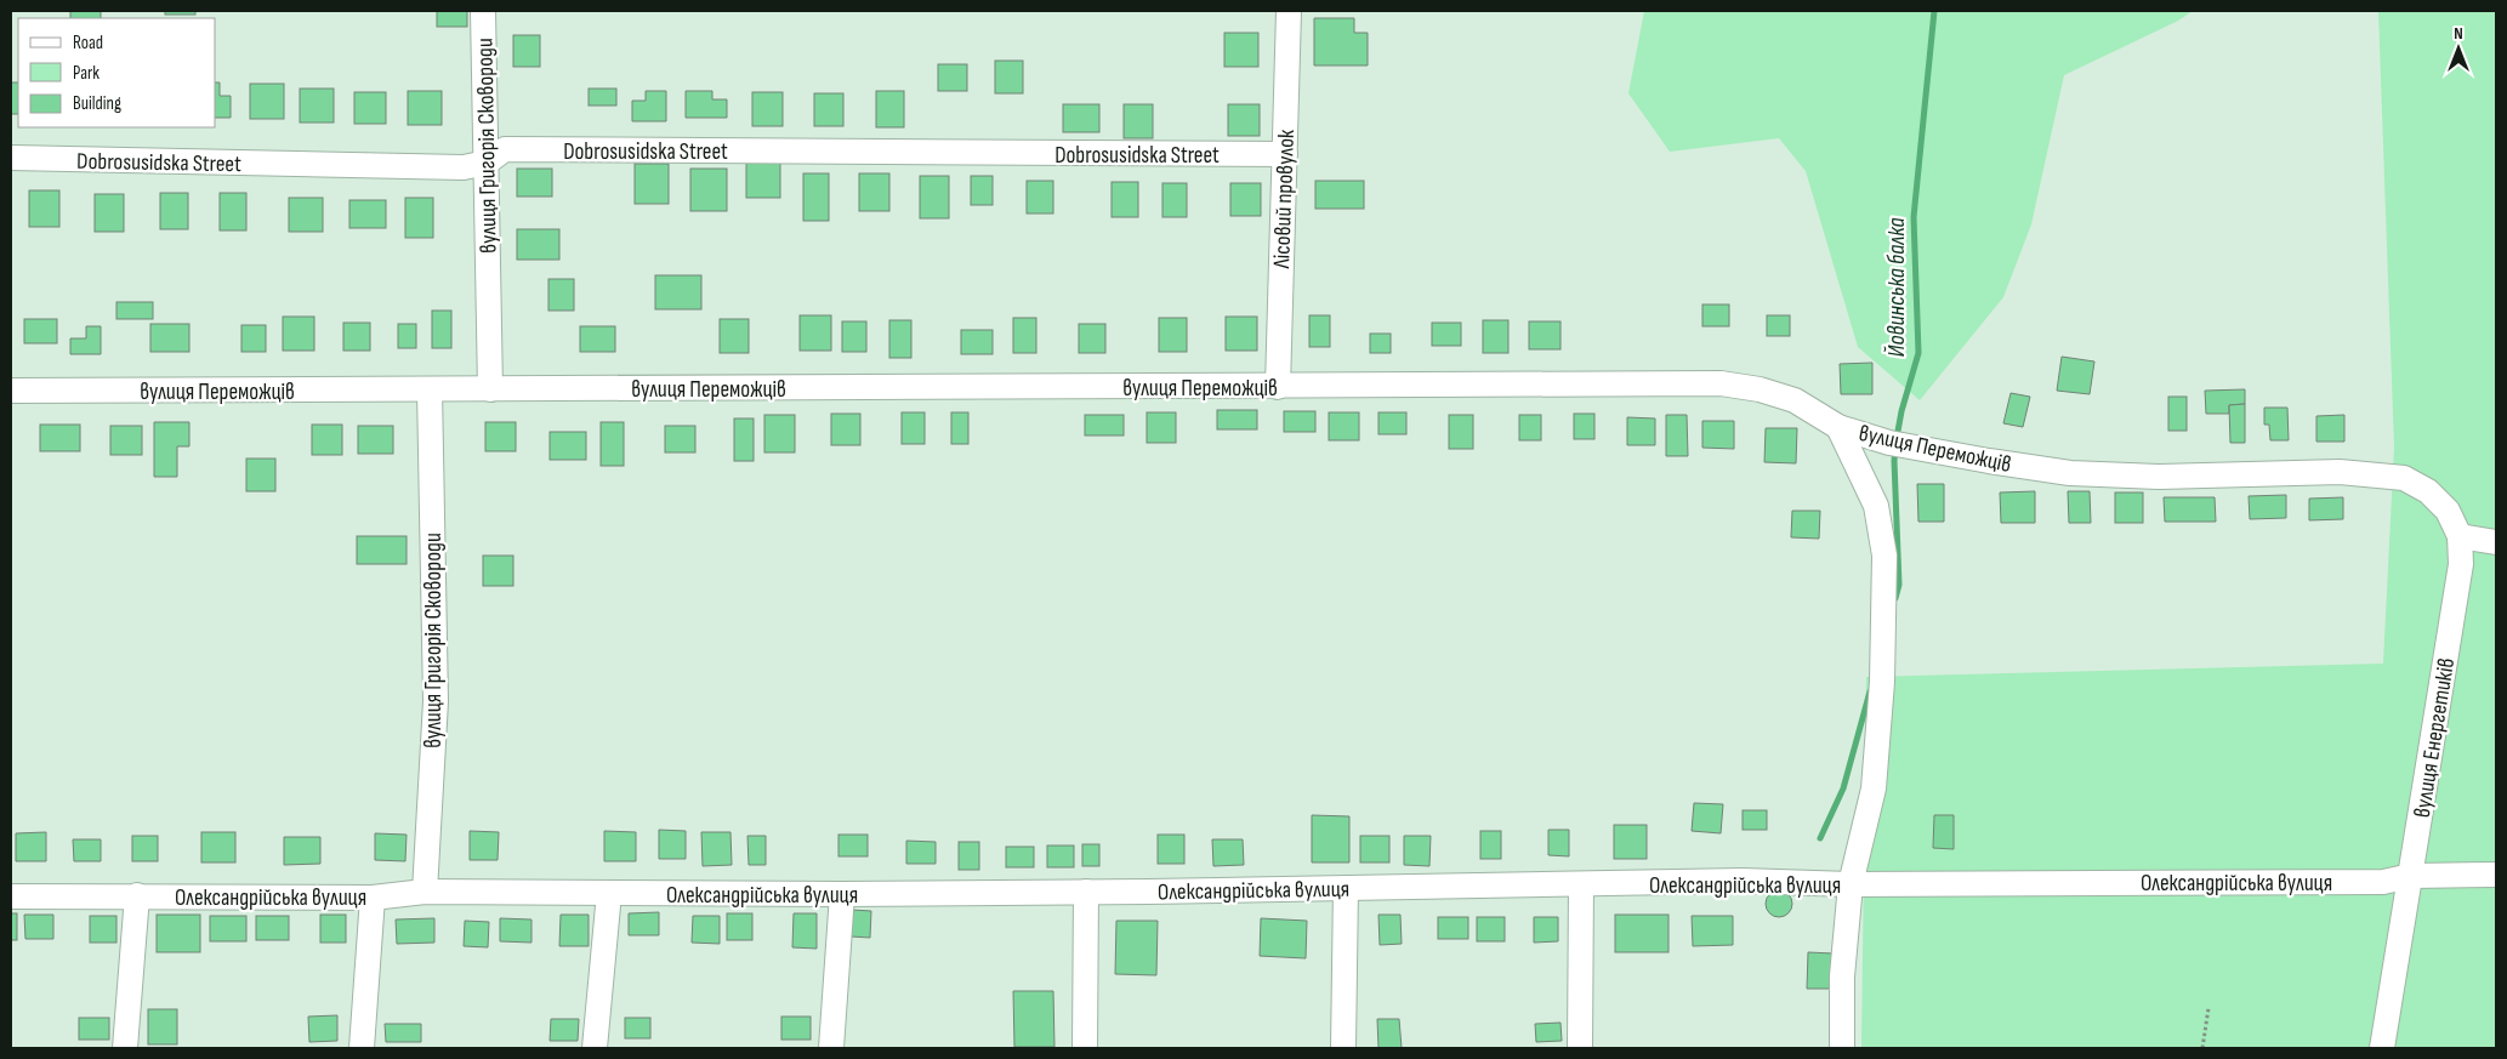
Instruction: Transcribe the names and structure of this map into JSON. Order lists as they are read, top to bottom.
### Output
{
  "streets": {
    "street": [
      "вулиця Григорія Сковороди",
      "Dobrosusidska Street",
      "Лісовий провулок",
      "вулиця Переможців",
      "вулиця Енергетиків",
      "Олександрійська вулиця"
    ]
  },
  "crossings": [
    ["вулиця Григорія Сковороди", "Dobrosusidska Street"],
    ["вулиця Григорія Сковороди", "вулиця Переможців"],
    ["вулиця Григорія Сковороди", "Олександрійська вулиця"],
    ["Dobrosusidska Street", "Лісовий провулок"],
    ["Лісовий провулок", "вулиця Переможців"],
    ["вулиця Переможців", "вулиця Енергетиків"],
    ["вулиця Енергетиків", "Олександрійська вулиця"]
  ],
  "water": ["Йовинська балка"],
  "legend": ["Road", "Park", "Building"],
  "north": "top"
}
